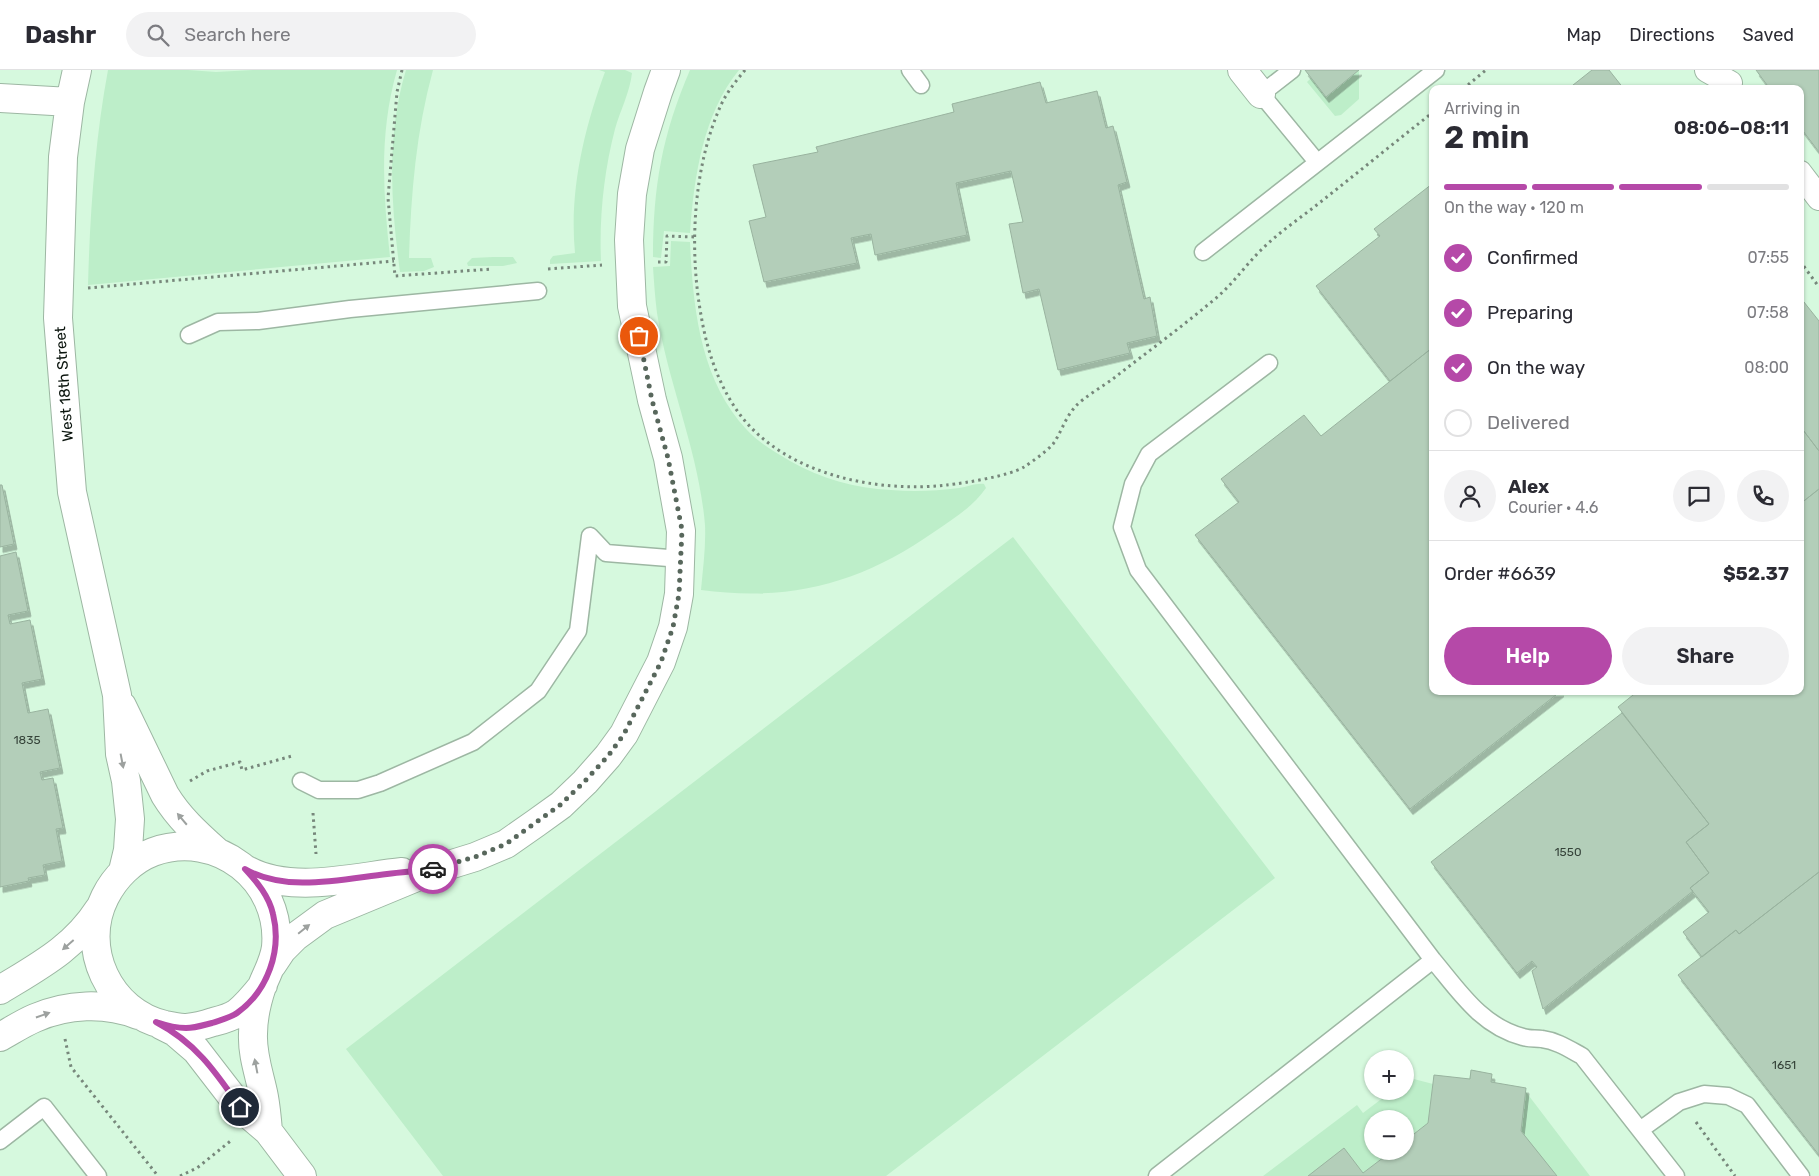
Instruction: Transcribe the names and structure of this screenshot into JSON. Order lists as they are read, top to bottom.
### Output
{
  "streets": {
    "street": ["West 18th Street"]
  },
  "house_numbers": ["1835", "1550", "1651"],
  "page": {
    "header": "Dashr",
    "search": "Search here",
    "nav": ["Map", "Directions", "Saved"],
    "heading": ["2 min", "Arriving in", "08:06–08:11"],
    "panel": [
      "Alex",
      "Courier · 4.6",
      "Order #6639",
      "$52.37"
    ],
    "bar": "On the way · 120 m",
    "list": [
      ["Confirmed", "07:55"],
      ["Preparing", "07:58"],
      ["On the way", "08:00"],
      "Delivered"
    ],
    "buttons": ["Help", "Share"],
    "map_buttons": ["+", "−"]
  }
}
